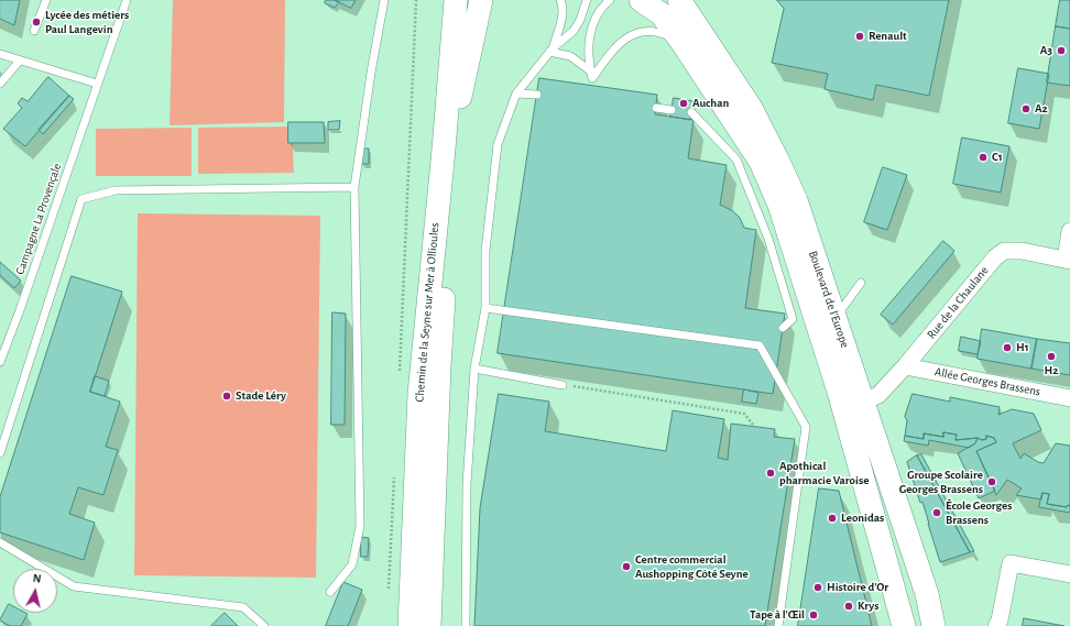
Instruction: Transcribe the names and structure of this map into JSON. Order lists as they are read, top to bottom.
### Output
{
  "streets": {
    "street": [
      "Boulevard de l'Europe",
      "Rue de la Chaulane",
      "Chemin de la Seyne sur Mer à Ollioules",
      "Allée Georges Brassens"
    ],
    "lane": ["Campagne La Provençale"]
  },
  "crossings": [
    ["Boulevard de l'Europe", "Rue de la Chaulane"],
    ["Rue de la Chaulane", "Allée Georges Brassens"]
  ],
  "places": [
    "Lycée des métiers Paul Langevin",
    "Renault",
    "A3",
    "Auchan",
    "A2",
    "C1",
    "H1",
    "H2",
    "Stade Léry",
    "Apothical pharmacie Varoise",
    "Groupe Scolaire Georges Brassens",
    "École Georges Brassens",
    "Leonidas",
    "Centre commercial Aushopping Côté Seyne",
    "Histoire d'Or",
    "Krys",
    "Tape à l'Œil"
  ],
  "north": "top"
}
